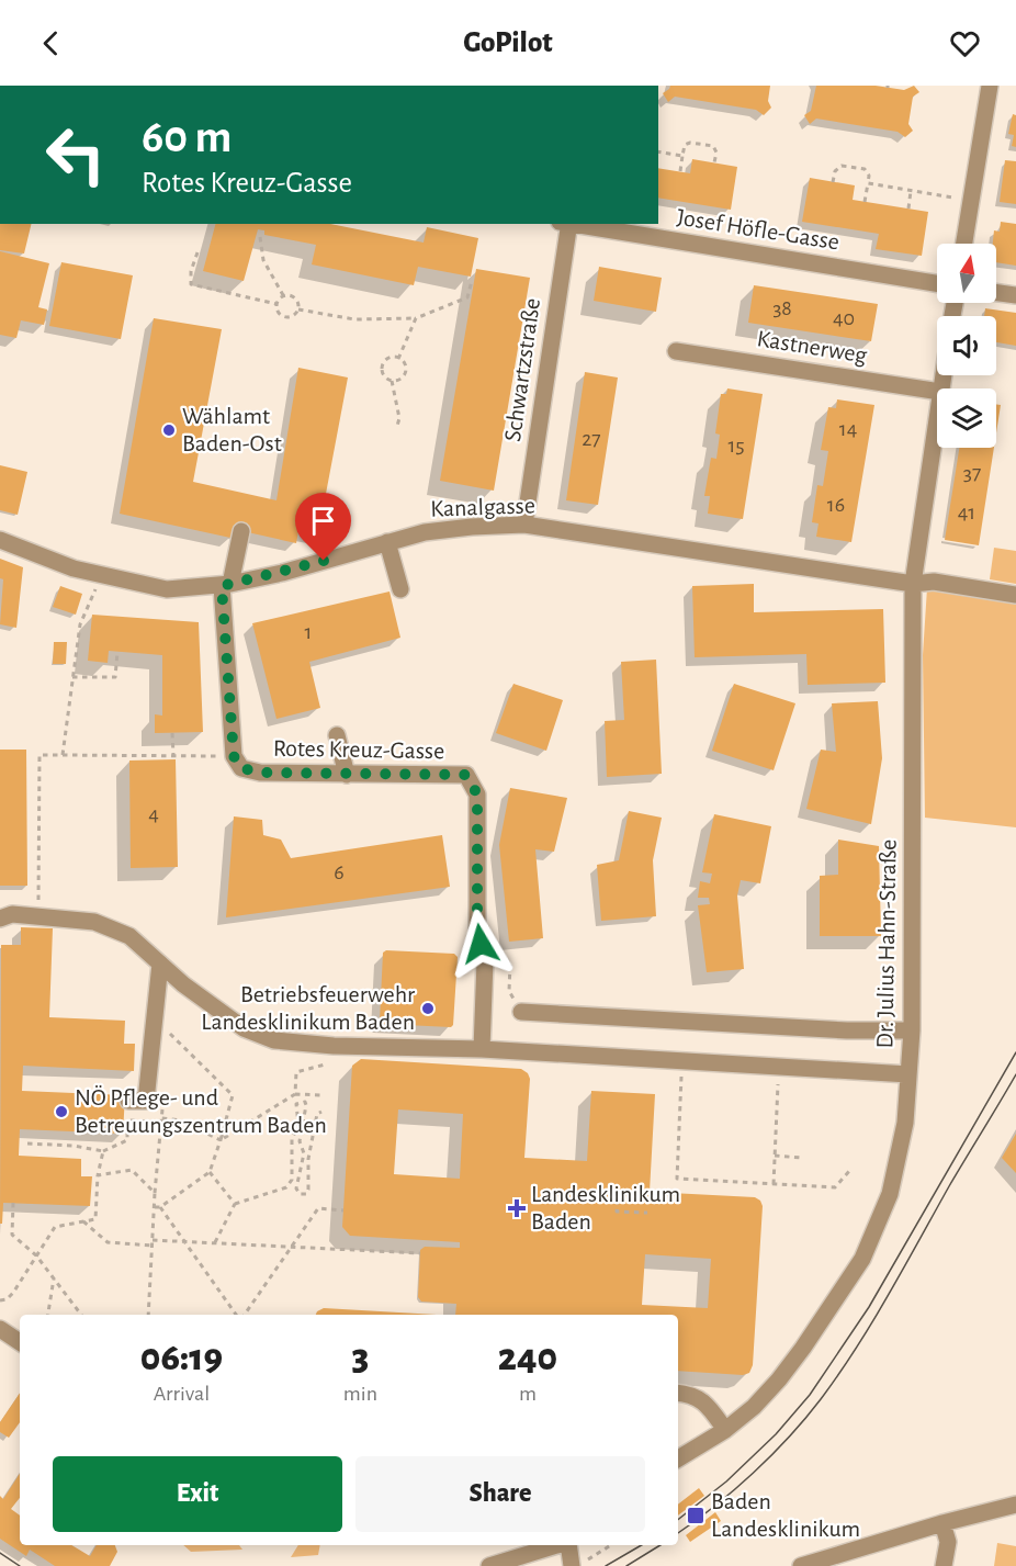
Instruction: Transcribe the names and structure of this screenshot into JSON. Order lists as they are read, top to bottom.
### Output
{
  "streets": {
    "street": [
      "Josef Höfle-Gasse",
      "Kastnerweg",
      "Schwartzstraße",
      "Kanalgasse",
      "Rotes Kreuz-Gasse",
      "Dr. Julius Hahn-Straße"
    ]
  },
  "crossings": [
    ["Schwartzstraße", "Kanalgasse"],
    ["Kanalgasse", "Dr. Julius Hahn-Straße"]
  ],
  "places": {
    "other": ["Wählamt Baden-Ost", "Betriebsfeuerwehr Landesklinikum Baden", "NÖ Pflege- und Betreuungszentrum Baden"],
    "health": ["Landesklinikum Baden"],
    "transit": ["Baden Landesklinikum"]
  },
  "house_numbers": [
    "38",
    "40",
    "14",
    "27",
    "15",
    "37",
    "16",
    "41",
    "1",
    "4",
    "6"
  ],
  "north": "top",
  "page": {
    "header": "GoPilot",
    "turn": ["60 m", "Rotes Kreuz-Gasse"],
    "eta": [
      "06:19",
      "Arrival",
      "3",
      "min",
      "240",
      "m"
    ],
    "buttons": ["Exit", "Share"]
  }
}
